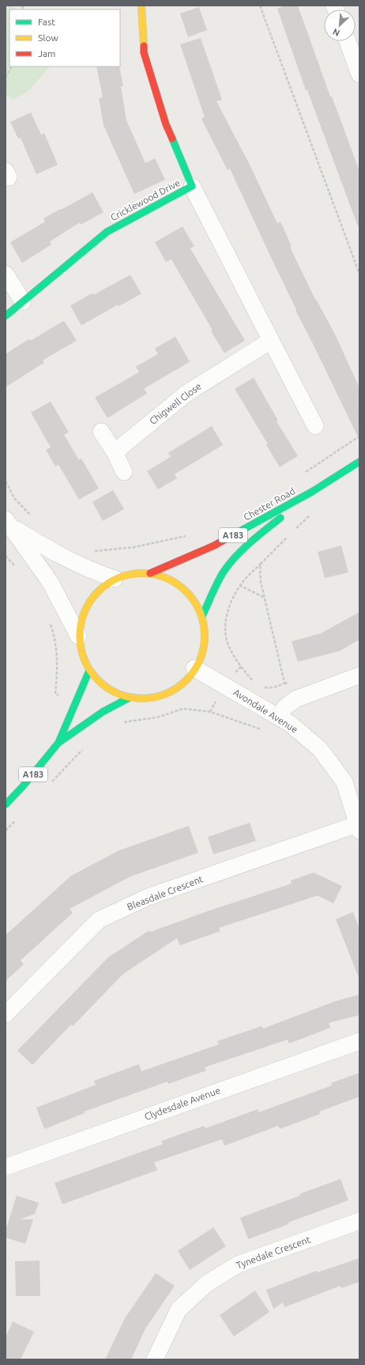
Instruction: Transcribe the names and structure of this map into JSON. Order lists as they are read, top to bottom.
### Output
{
  "streets": {
    "main road": ["Cricklewood Drive", "Chester Road", "A183"],
    "street": [
      "Chigwell Close",
      "Avondale Avenue",
      "Bleasdale Crescent",
      "Clydesdale Avenue",
      "Tynedale Crescent"
    ]
  },
  "crossings": [
    ["Avondale Avenue", "Bleasdale Crescent"]
  ],
  "legend": ["Fast", "Slow", "Jam"],
  "north": "bottom left"
}
